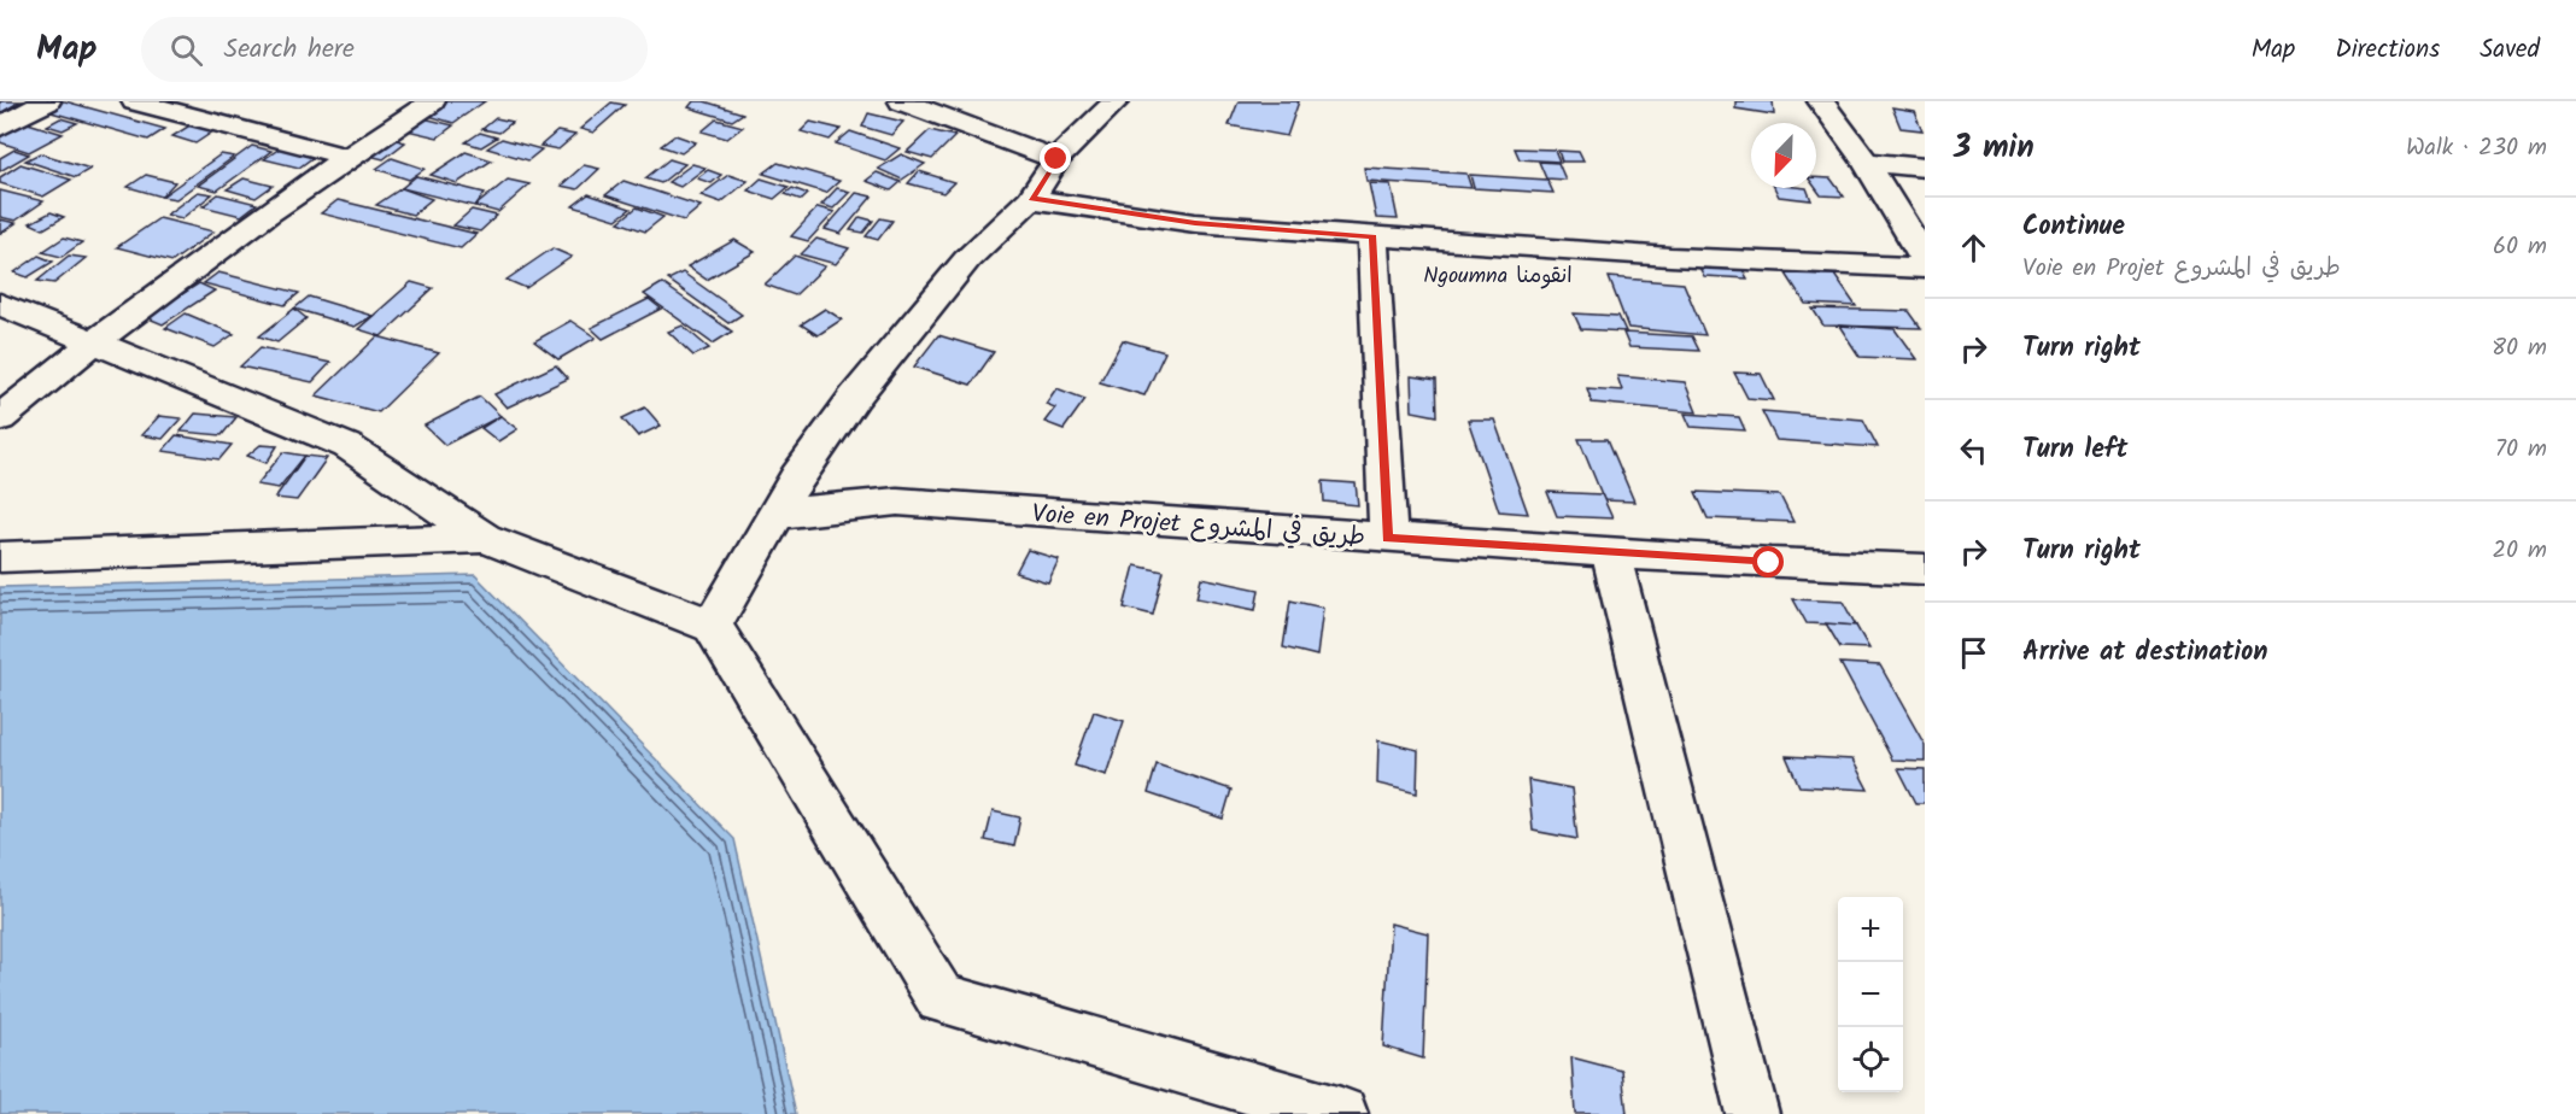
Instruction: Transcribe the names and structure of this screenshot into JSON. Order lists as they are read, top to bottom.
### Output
{
  "streets": {
    "street": ["Voie en Projet طريق في المشروع"]
  },
  "districts": ["Ngoumna انقومنا"],
  "north": "bottom left",
  "page": {
    "header": "Map",
    "search": "Search here",
    "nav": ["Map", "Directions", "Saved"],
    "heading": ["3 min", "Walk · 230 m"],
    "list": [
      ["Continue", "Voie en Projet طريق في المشروع", "60 m"],
      ["Turn right", "80 m"],
      ["Turn left", "70 m"],
      ["Turn right", "20 m"],
      "Arrive at destination"
    ],
    "map_buttons": ["+", "−"]
  }
}
